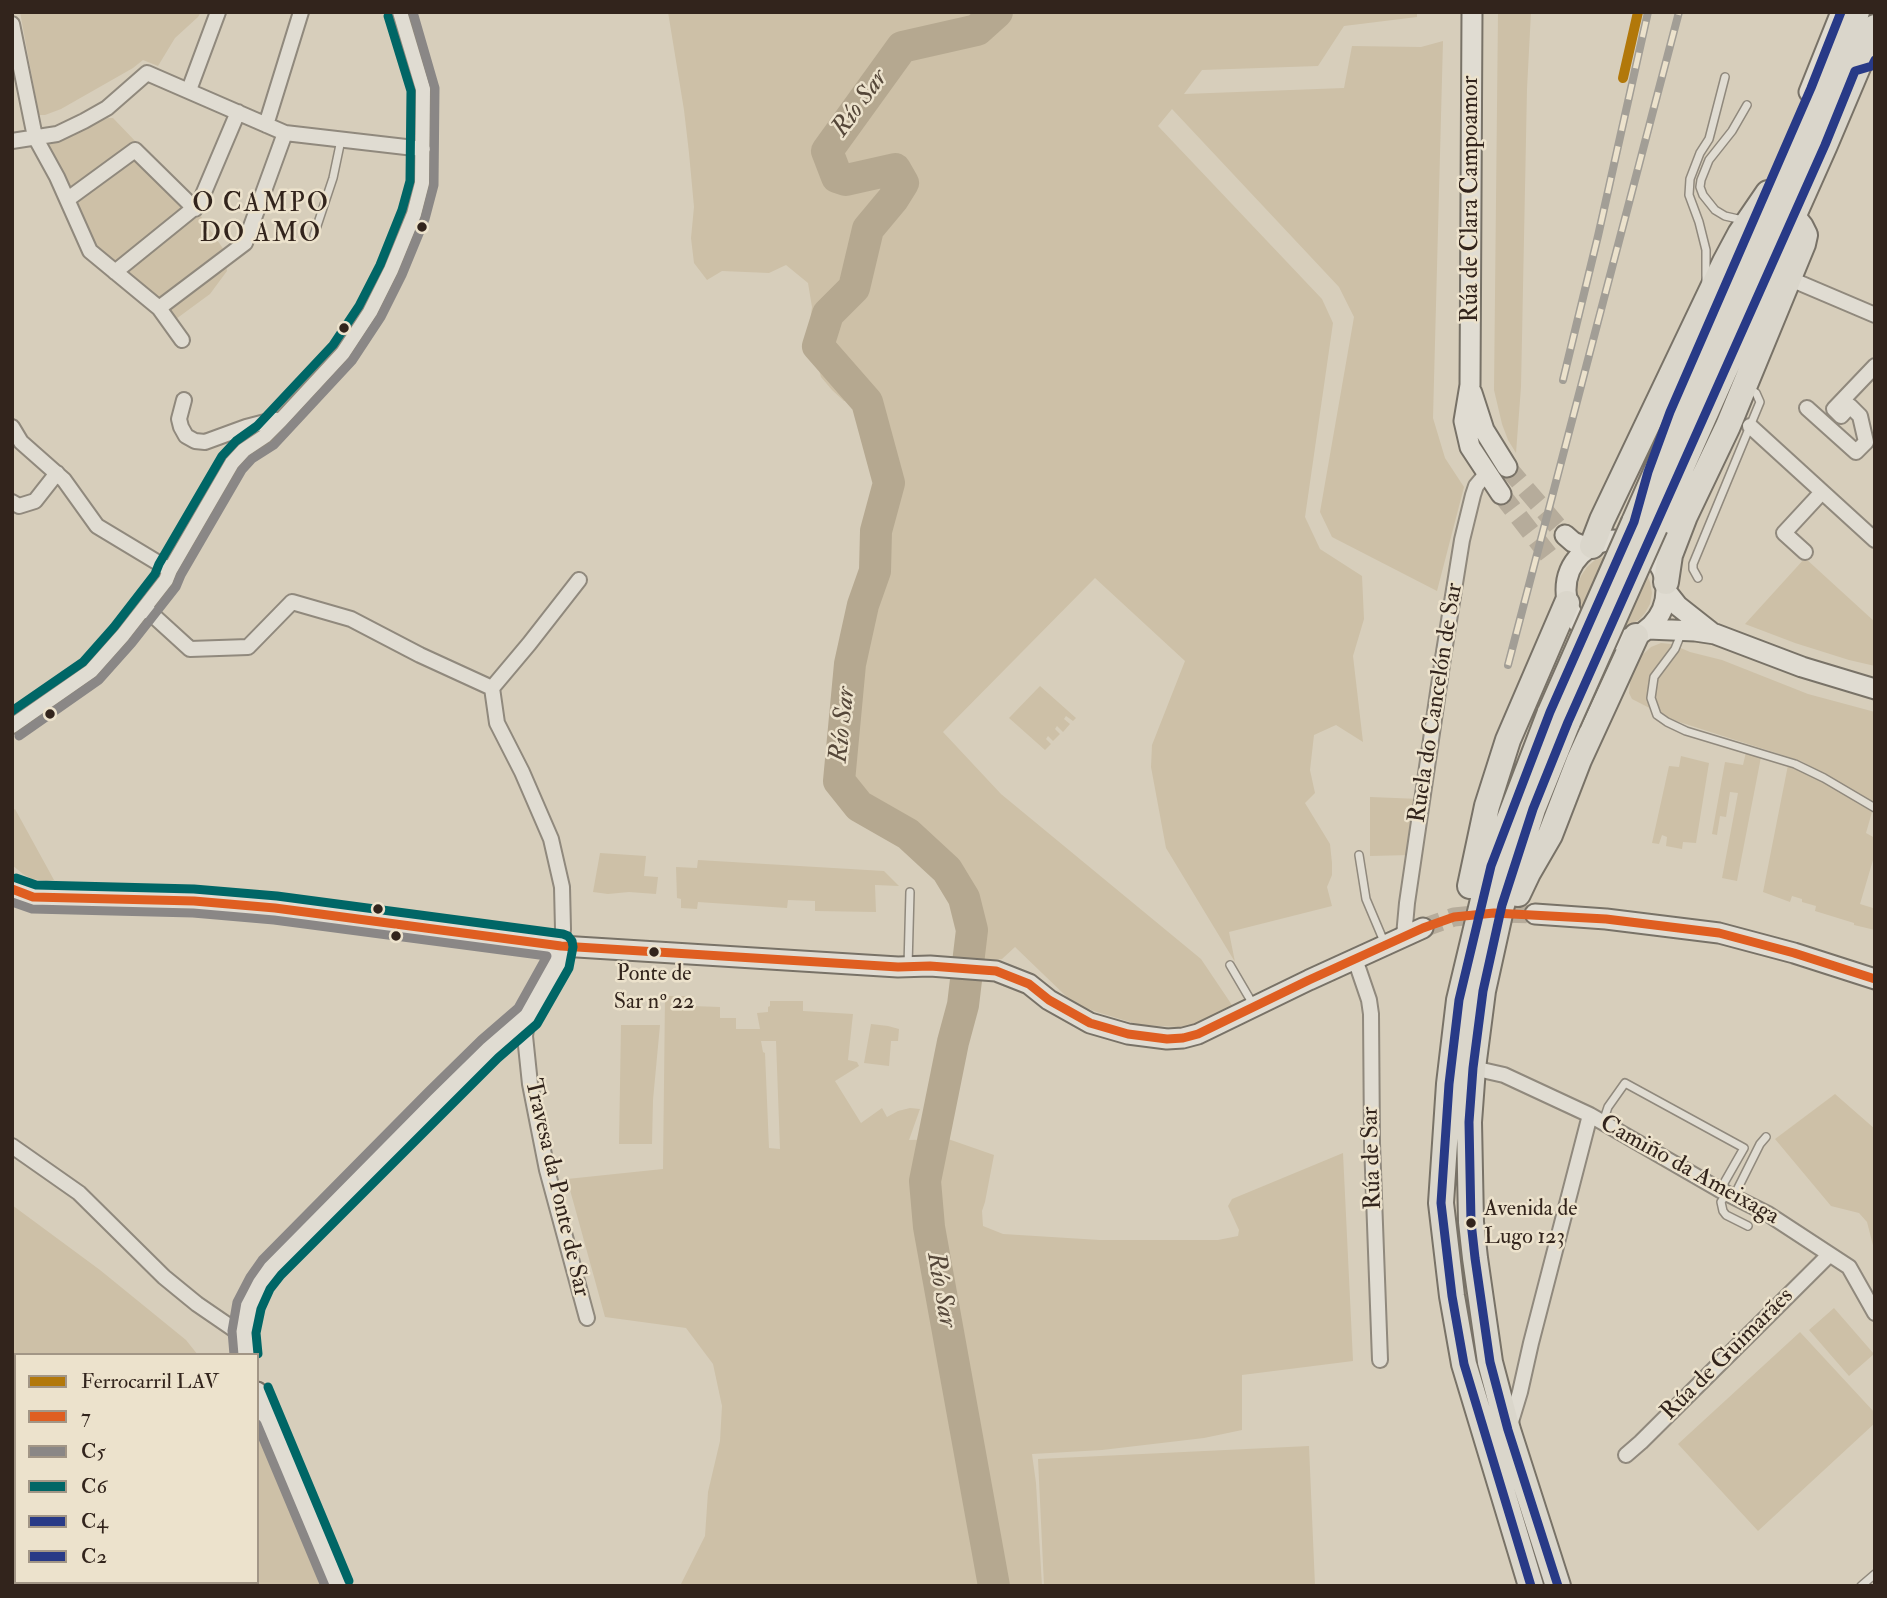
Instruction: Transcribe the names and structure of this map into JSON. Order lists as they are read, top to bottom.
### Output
{
  "streets": {
    "street": [
      "Rúa de Clara Campoamor",
      "Ruela do Cancelón de Sar",
      "Rúa de Sar",
      "Camiño da Ameixaga",
      "Travesa da Ponte de Sar",
      "Rúa de Guimarães"
    ]
  },
  "crossings": [
    ["Rúa de Clara Campoamor", "Ruela do Cancelón de Sar"],
    ["Camiño da Ameixaga", "Rúa de Guimarães"]
  ],
  "districts": ["O CAMPO DO AMO"],
  "water": ["Río Sar"],
  "places": ["Ponte de Sar nº 22", "Avenida de Lugo 123"],
  "lines": [
    "rail line LAV",
    "transit line C5",
    "transit line C4",
    "transit line C6",
    "transit line C2",
    "transit line 7"
  ],
  "legend": [
    "Ferrocarril LAV",
    "7",
    "C5",
    "C6",
    "C4",
    "C2"
  ]
}
